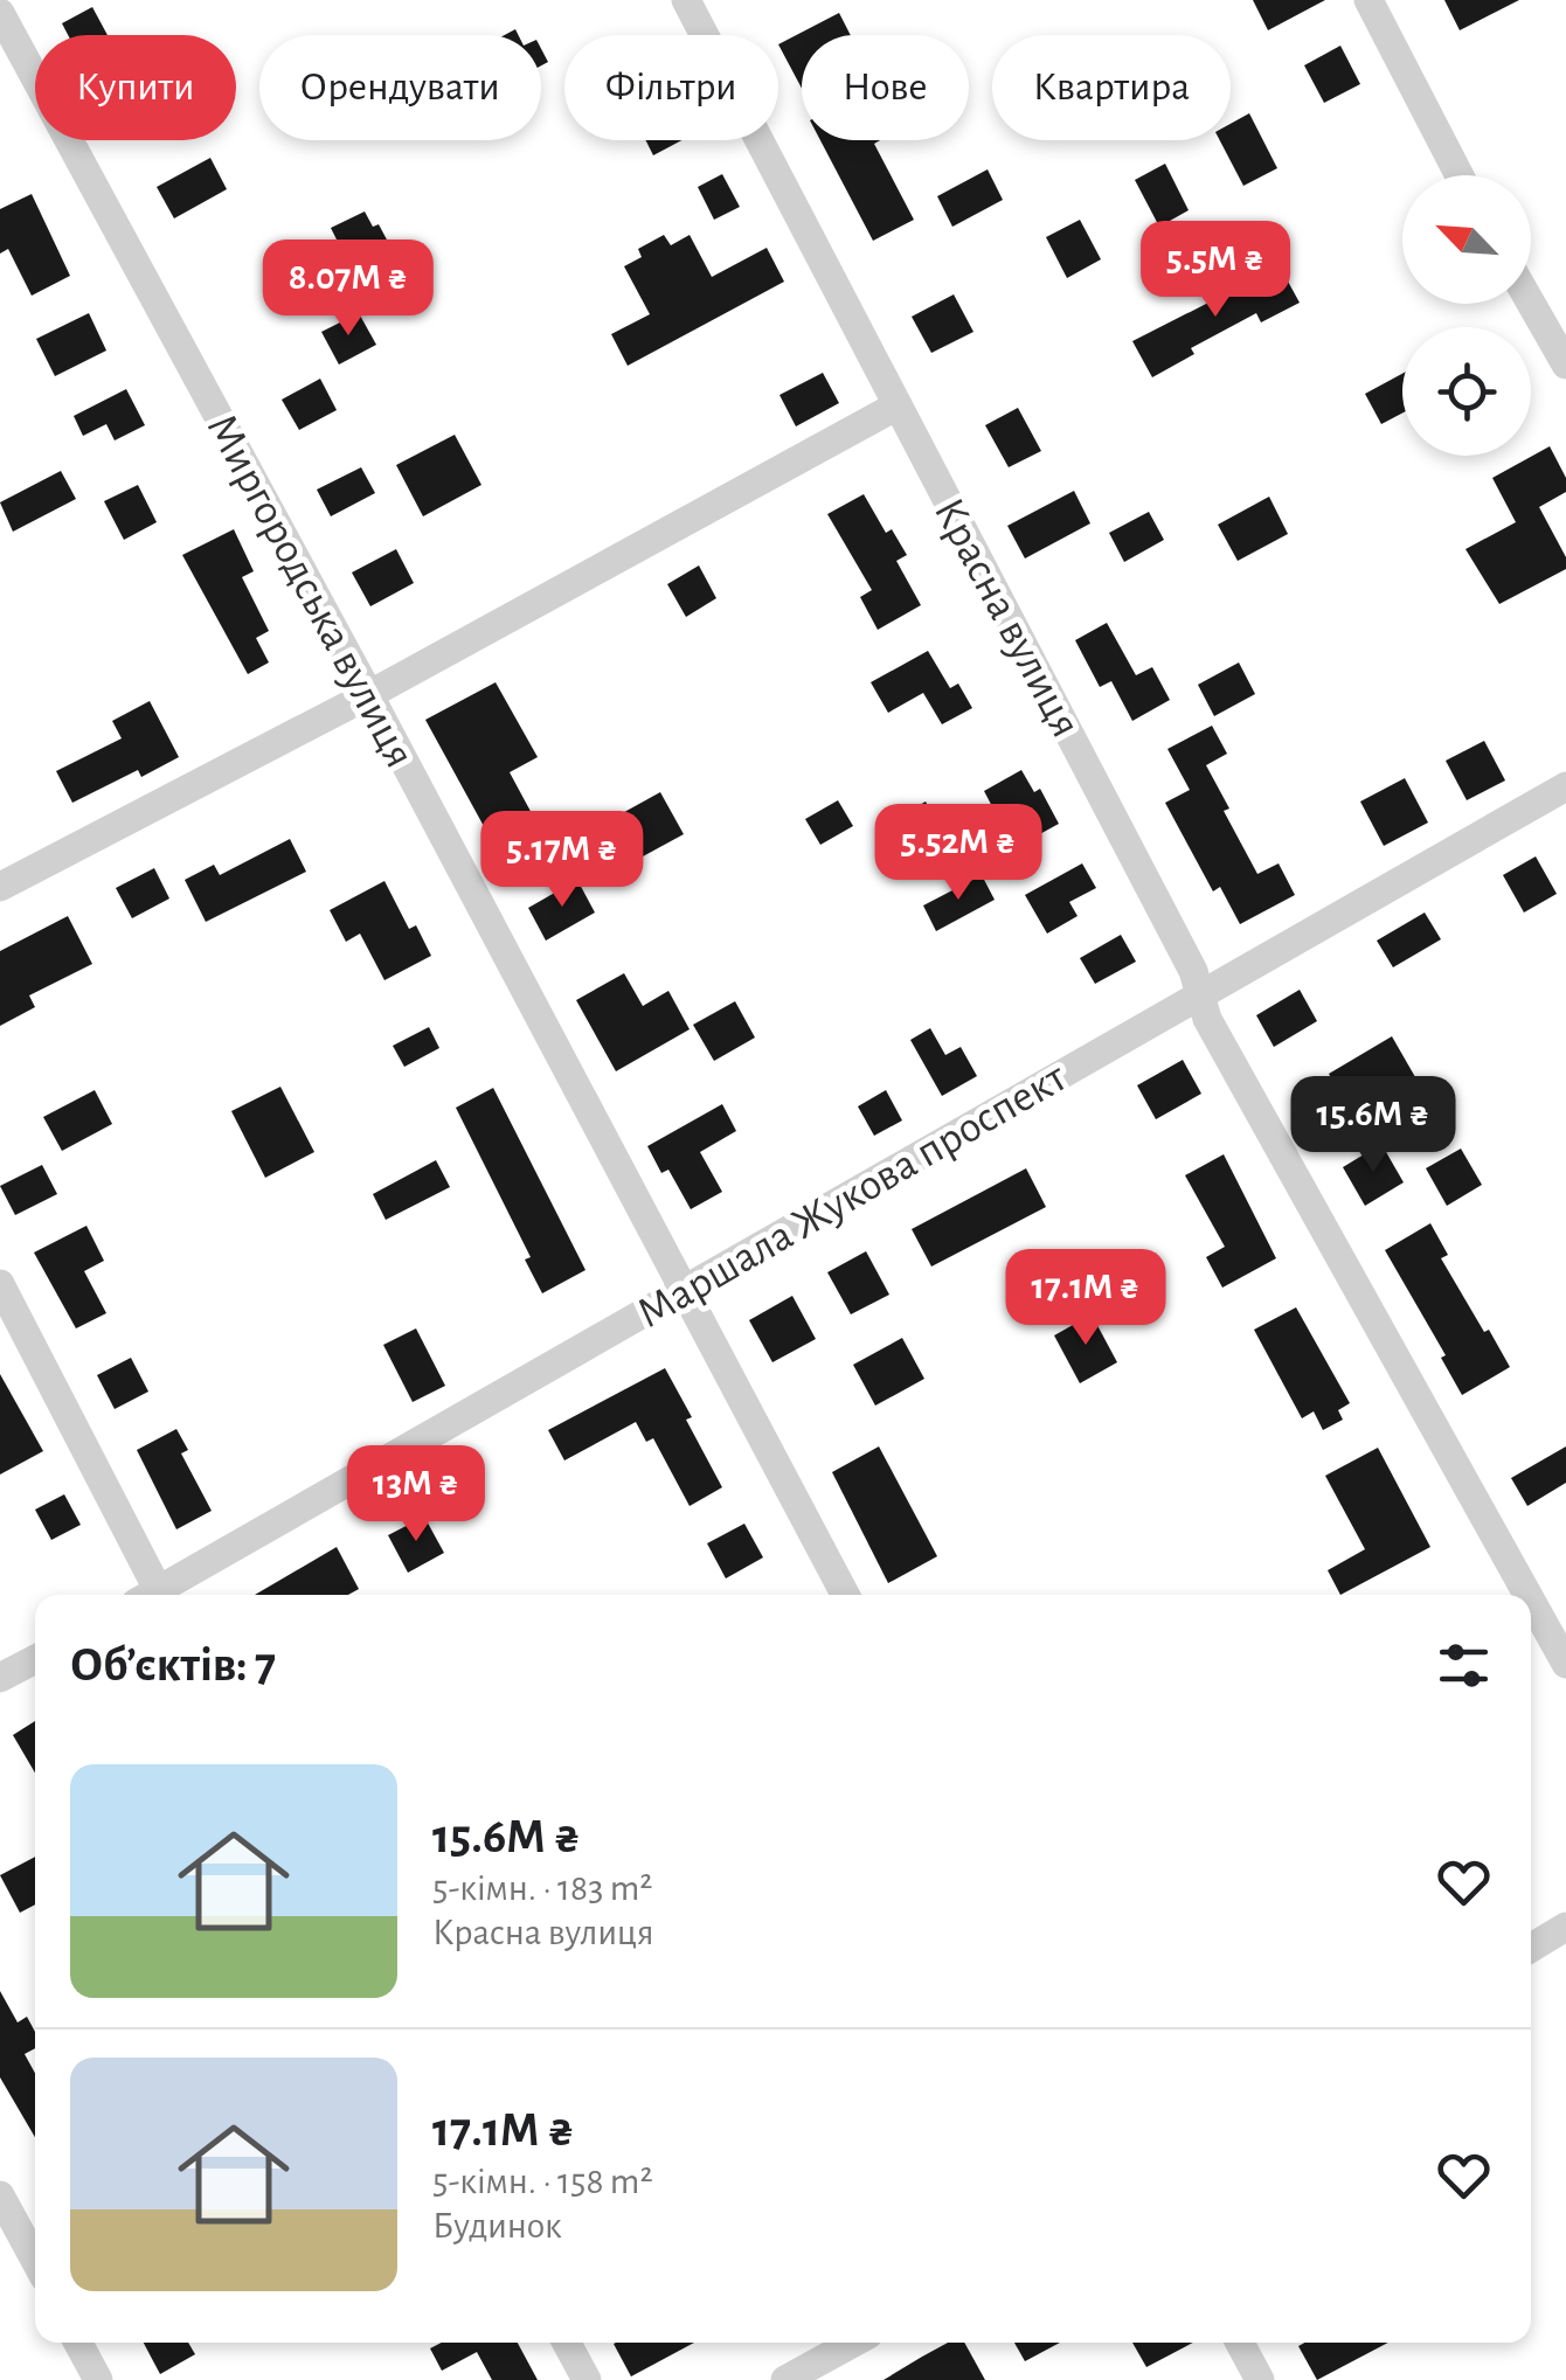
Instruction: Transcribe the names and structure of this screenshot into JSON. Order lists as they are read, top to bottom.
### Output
{
  "streets": {
    "street": ["Миргородська вулиця", "Красна вулиця", "Маршала Жукова проспект"]
  },
  "crossings": [
    ["Миргородська вулиця", "Маршала Жукова проспект"],
    ["Красна вулиця", "Маршала Жукова проспект"]
  ],
  "north": "top left",
  "page": {
    "chip": [
      "Купити",
      "Орендувати",
      "Фільтри",
      "Нове",
      "Квартира"
    ],
    "price": [
      "5.5M ₴",
      "8.07M ₴",
      "5.52M ₴",
      "5.17M ₴",
      "15.6M ₴",
      "17.1M ₴",
      "13M ₴"
    ],
    "heading": "Об’єктів: 7",
    "list": [
      {
        "name": "15.6M ₴",
        "note": "5-кімн. · 183 m² · Красна вулиця"
      },
      {
        "name": "17.1M ₴",
        "note": "5-кімн. · 158 m² · Будинок"
      }
    ]
  }
}
